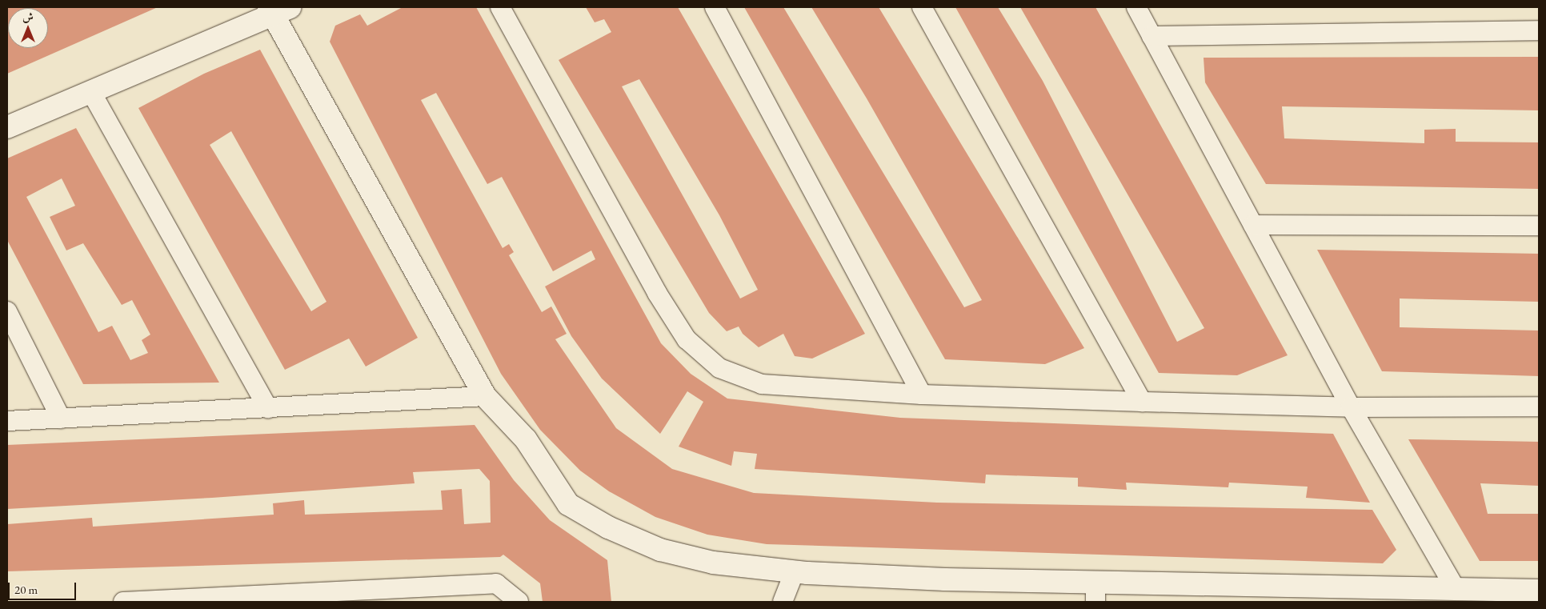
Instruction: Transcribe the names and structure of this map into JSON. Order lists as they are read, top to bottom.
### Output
{
  "scale_bar": "20 m",
  "north": "top"
}
